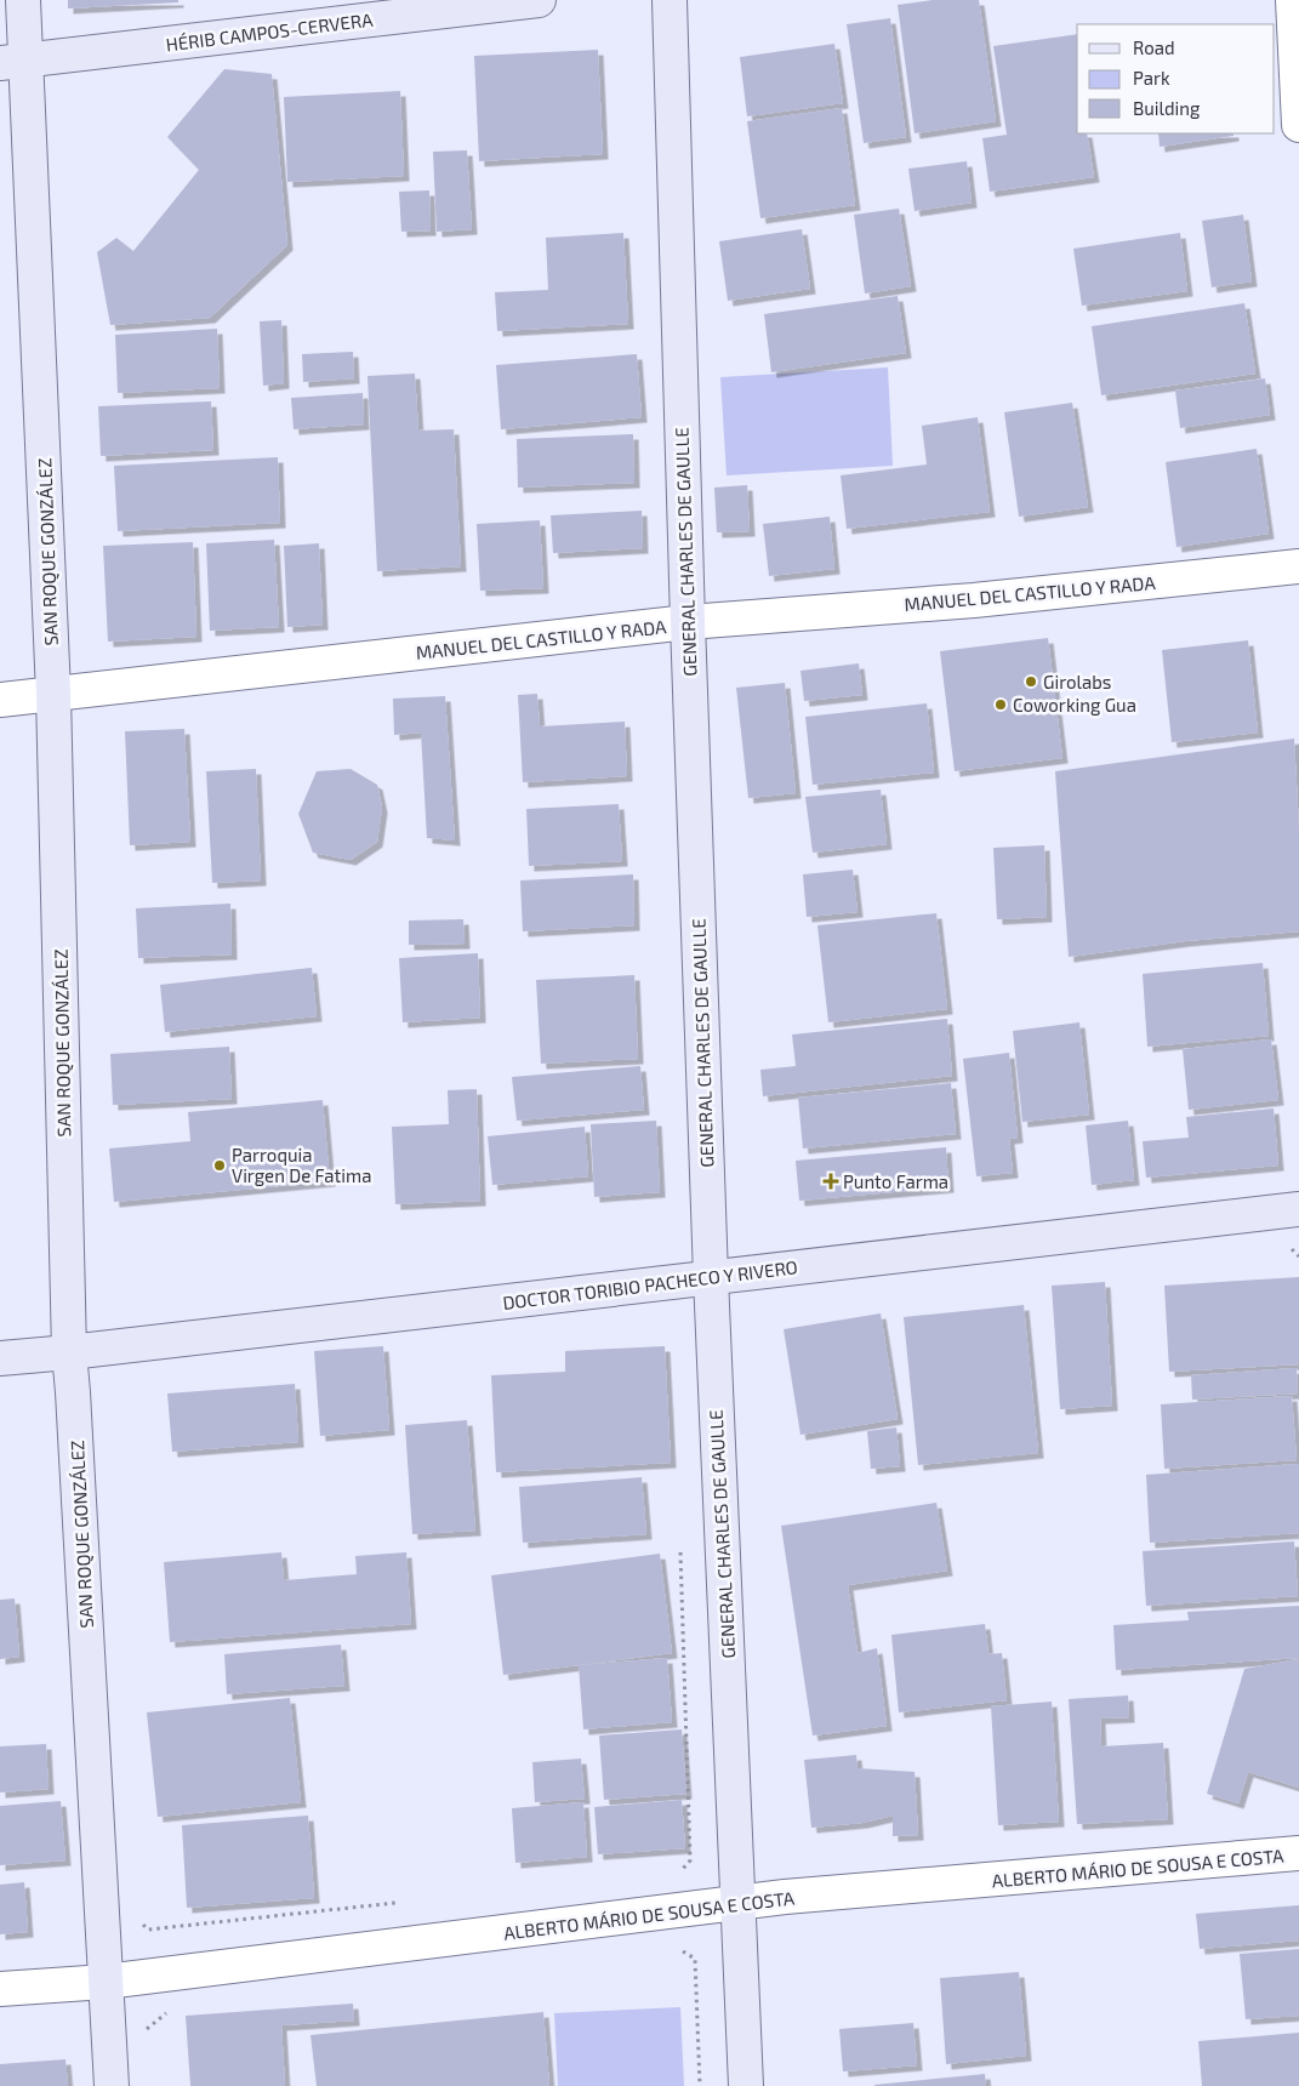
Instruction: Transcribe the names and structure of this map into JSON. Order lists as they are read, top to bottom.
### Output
{
  "streets": {
    "street": [
      "HÉRIB CAMPOS-CERVERA",
      "SAN ROQUE GONZÁLEZ",
      "GENERAL CHARLES DE GAULLE",
      "MANUEL DEL CASTILLO Y RADA",
      "DOCTOR TORIBIO PACHECO Y RIVERO",
      "ALBERTO MÁRIO DE SOUSA E COSTA"
    ]
  },
  "crossings": [
    ["HÉRIB CAMPOS-CERVERA", "SAN ROQUE GONZÁLEZ"],
    ["SAN ROQUE GONZÁLEZ", "MANUEL DEL CASTILLO Y RADA"],
    ["SAN ROQUE GONZÁLEZ", "DOCTOR TORIBIO PACHECO Y RIVERO"],
    ["SAN ROQUE GONZÁLEZ", "ALBERTO MÁRIO DE SOUSA E COSTA"],
    ["GENERAL CHARLES DE GAULLE", "MANUEL DEL CASTILLO Y RADA"],
    ["GENERAL CHARLES DE GAULLE", "DOCTOR TORIBIO PACHECO Y RIVERO"],
    ["GENERAL CHARLES DE GAULLE", "ALBERTO MÁRIO DE SOUSA E COSTA"]
  ],
  "places": {
    "other": ["Girolabs", "Coworking Gua", "Parroquia Virgen De Fatima"],
    "health": ["Punto Farma"]
  },
  "legend": ["Road", "Park", "Building"]
}
